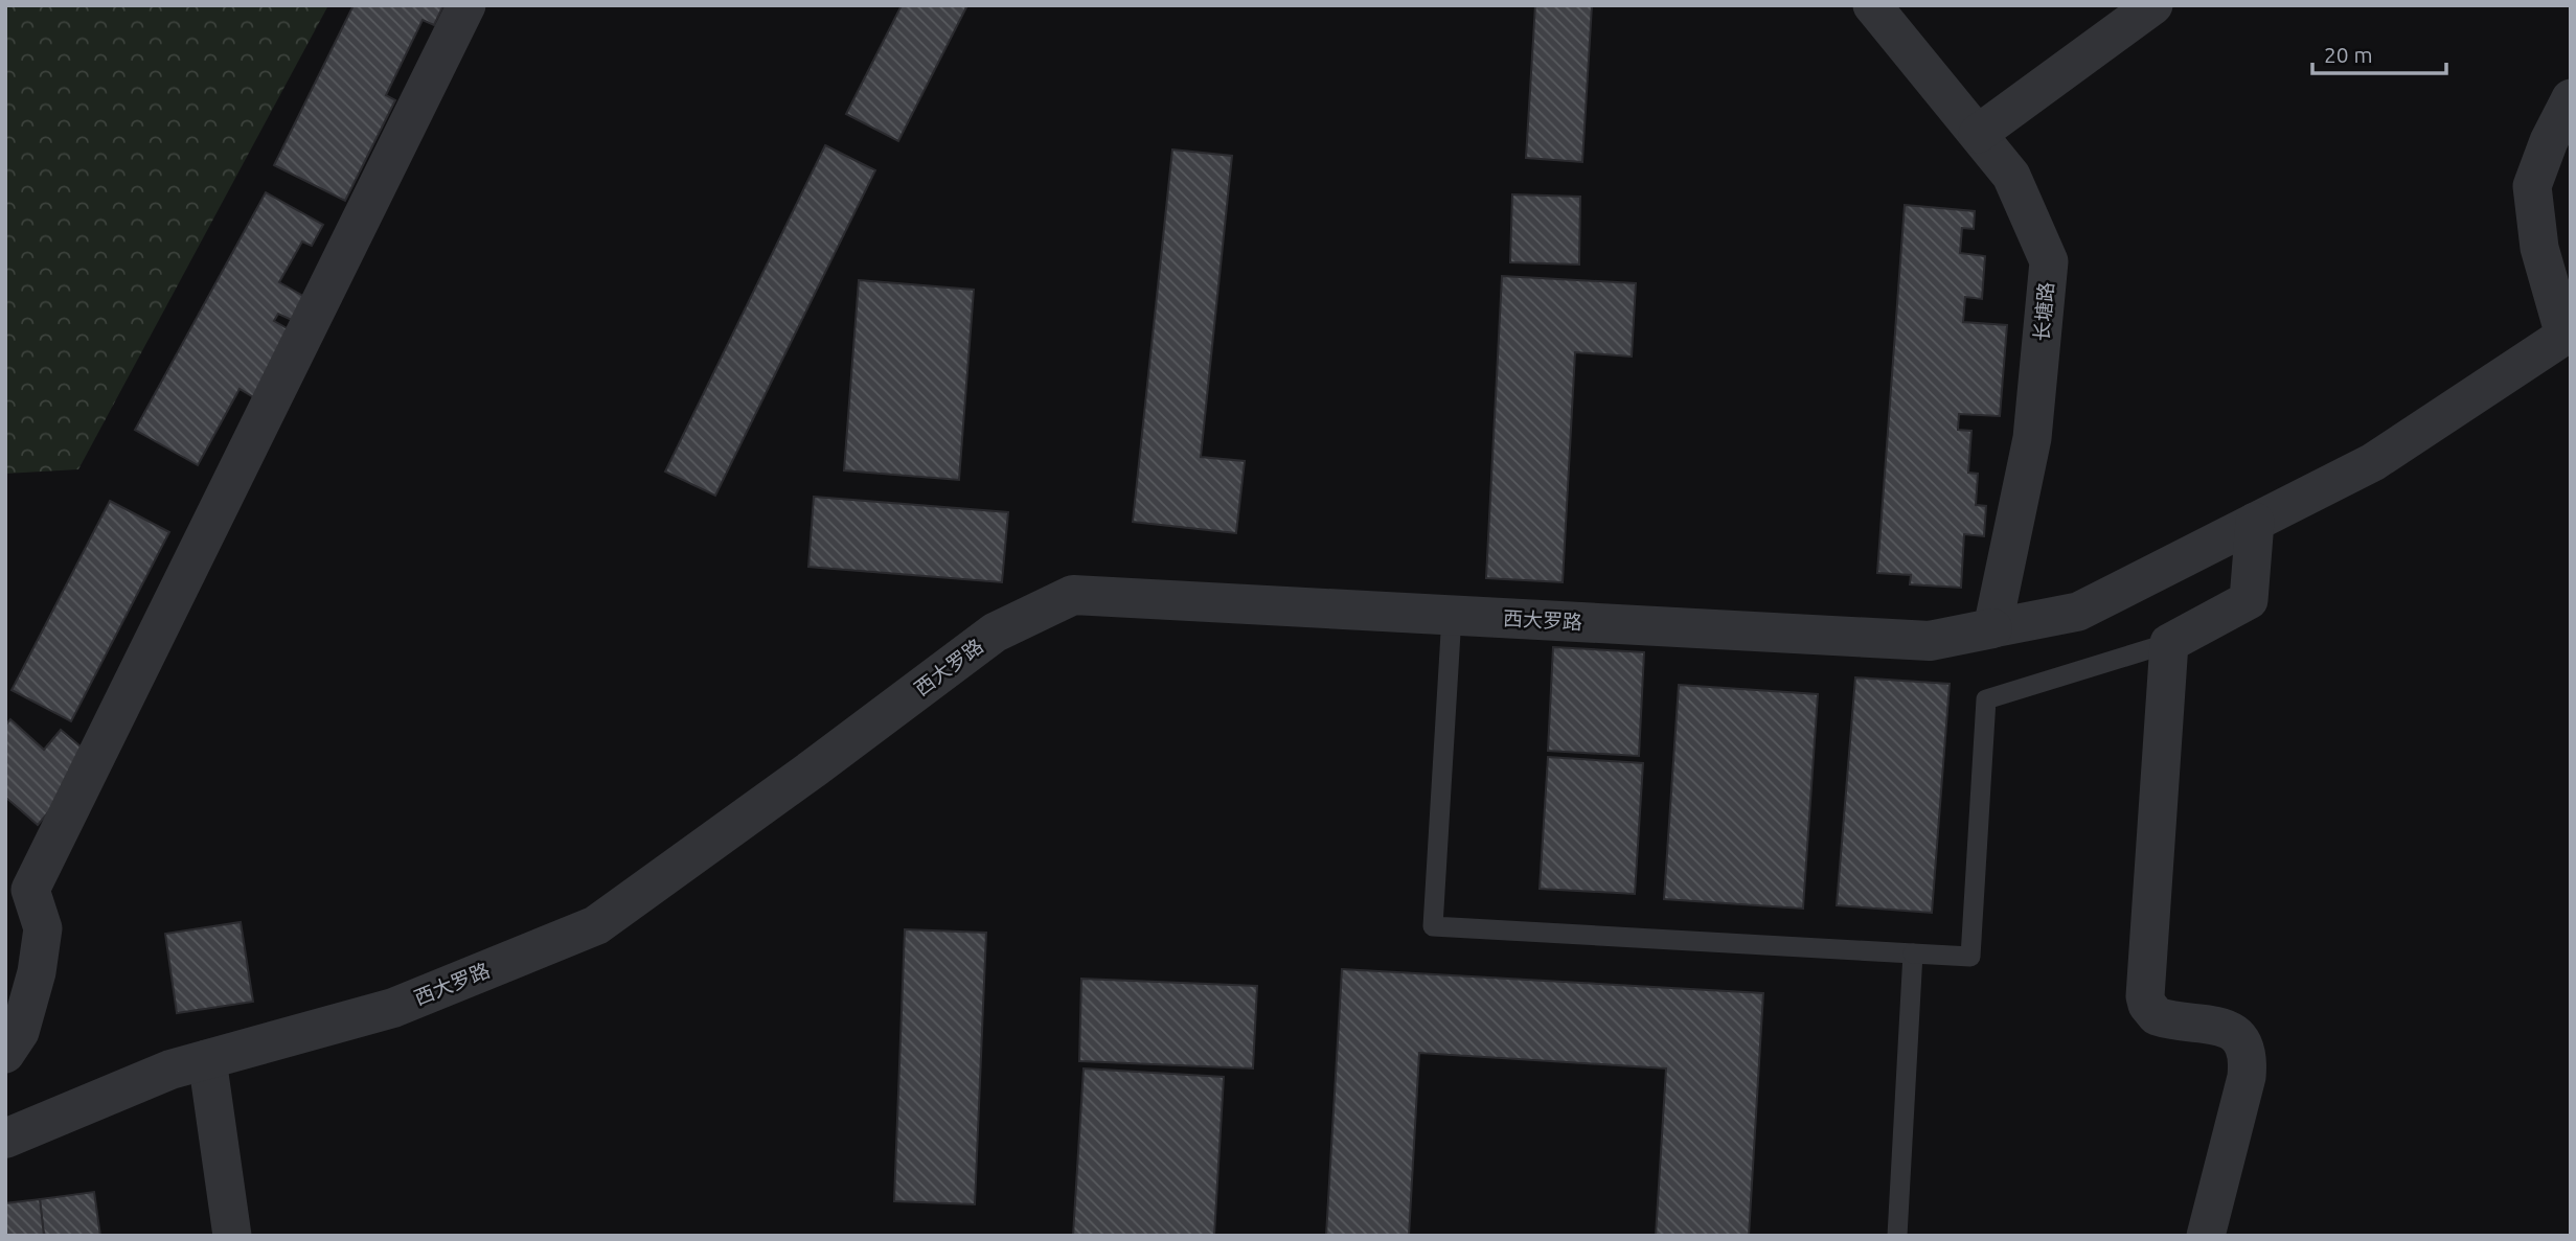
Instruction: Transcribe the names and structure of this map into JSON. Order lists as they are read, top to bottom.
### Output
{
  "streets": {
    "street": ["长塘路", "西大罗路"]
  },
  "crossings": [
    ["长塘路", "西大罗路"]
  ],
  "scale_bar": "20 m"
}
